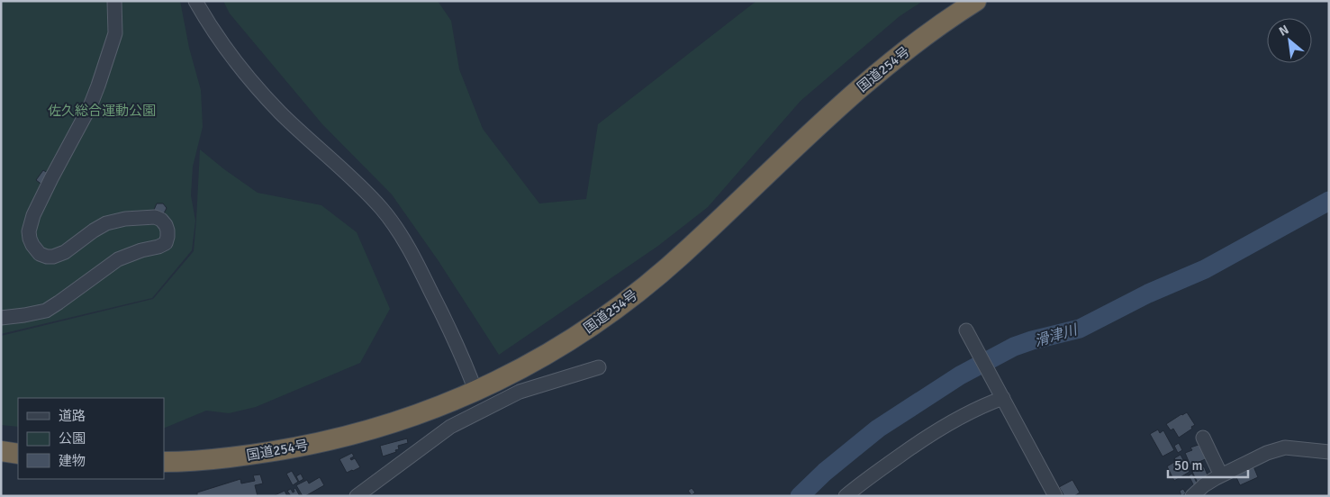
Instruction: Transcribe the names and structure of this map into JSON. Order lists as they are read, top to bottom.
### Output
{
  "streets": {
    "highway": ["国道254号"]
  },
  "water": ["滑津川"],
  "parks": ["佐久総合運動公園"],
  "legend": ["道路", "公園", "建物"],
  "scale_bar": "50 m",
  "north": "top left"
}
